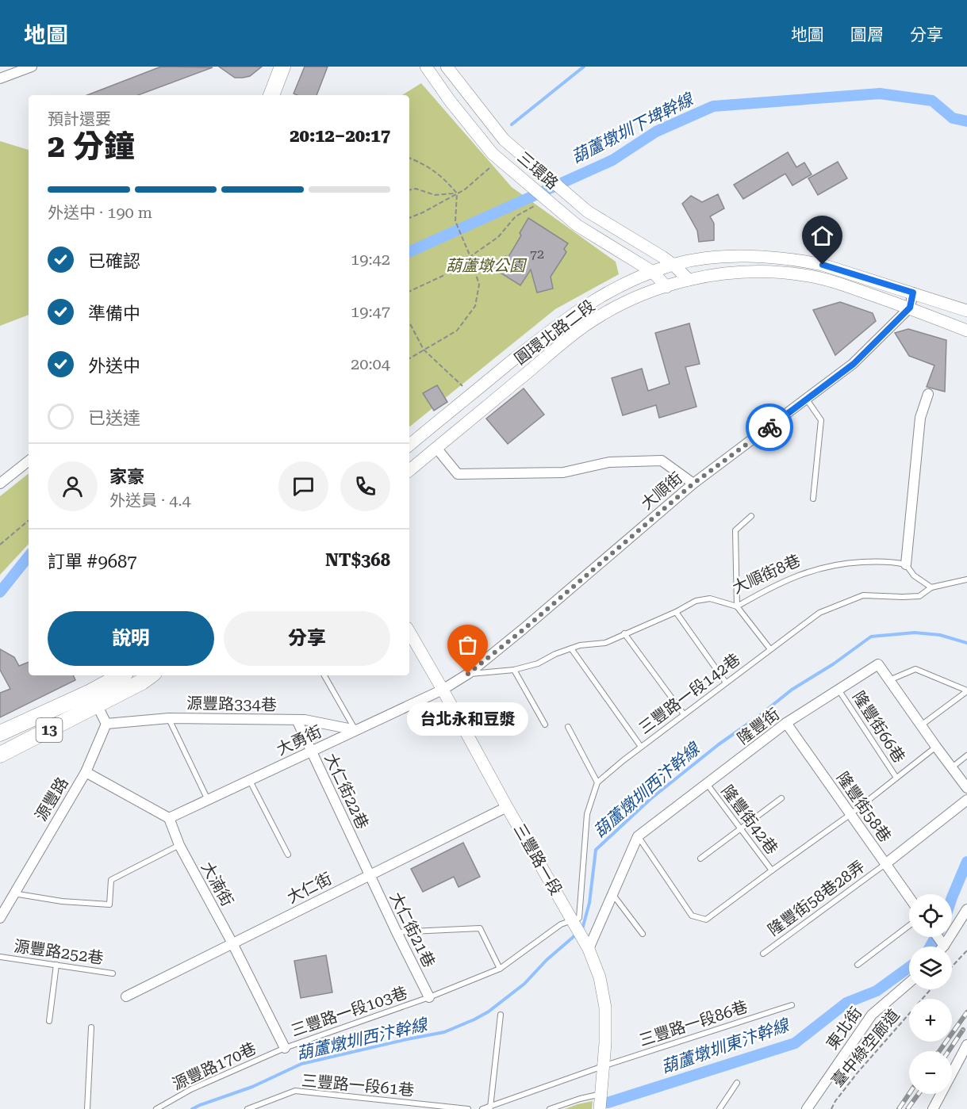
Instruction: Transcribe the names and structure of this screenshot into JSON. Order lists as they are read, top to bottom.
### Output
{
  "streets": {
    "main road": ["13"],
    "street": [
      "三環路",
      "圓環北路二段",
      "大順街",
      "源豐路334巷",
      "隆豐街",
      "大勇街",
      "大仁街22巷",
      "源豐路",
      "隆豐街58巷",
      "三豐路一段",
      "大湳街",
      "大仁街",
      "大仁街21巷",
      "東北街"
    ],
    "lane": [
      "大順街8巷",
      "三豐路一段142巷",
      "隆豐街66巷",
      "隆豐街42巷",
      "隆豐街58巷28弄",
      "源豐路252巷",
      "三豐路一段103巷",
      "三豐路一段86巷",
      "源豐路170巷",
      "三豐路一段61巷"
    ],
    "path": ["臺中綠空廊道"]
  },
  "crossings": [
    ["三環路", "圓環北路二段"],
    ["圓環北路二段", "大順街"],
    ["大順街", "大順街8巷"],
    ["大順街", "大勇街"],
    ["大順街", "三豐路一段"],
    ["源豐路334巷", "大勇街"],
    ["源豐路334巷", "大仁街22巷"],
    ["源豐路334巷", "源豐路"],
    ["隆豐街", "隆豐街66巷"],
    ["隆豐街", "隆豐街58巷"],
    ["隆豐街", "隆豐街42巷"],
    ["隆豐街", "三豐路一段"],
    ["大勇街", "大仁街22巷"],
    ["大勇街", "三豐路一段"],
    ["大勇街", "大湳街"],
    ["大仁街22巷", "大仁街"],
    ["大仁街22巷", "大仁街21巷"],
    ["隆豐街58巷", "隆豐街58巷28弄"],
    ["三豐路一段", "大仁街"],
    ["三豐路一段", "三豐路一段103巷"],
    ["三豐路一段", "三豐路一段86巷"],
    ["大湳街", "大仁街"],
    ["大湳街", "三豐路一段103巷"],
    ["大湳街", "源豐路170巷"],
    ["大仁街", "大仁街21巷"],
    ["大仁街21巷", "三豐路一段103巷"],
    ["三豐路一段103巷", "源豐路170巷"]
  ],
  "water": ["葫蘆墩圳下埤幹線", "葫蘆燉圳西汴幹線", "葫蘆墩圳東汴幹線"],
  "parks": ["葫蘆墩公園"],
  "places": ["台北永和豆漿"],
  "house_numbers": ["72"],
  "page": {
    "header": "地圖",
    "nav": ["地圖", "圖層", "分享"],
    "heading": ["2 分鐘", "預計還要", "20:12–20:17"],
    "panel": [
      "家豪",
      "外送員 · 4.4",
      "訂單 #9687",
      "NT$368"
    ],
    "bar": "外送中 · 190 m",
    "list": [
      ["已確認", "19:42"],
      ["準備中", "19:47"],
      ["外送中", "20:04"],
      "已送達"
    ],
    "buttons": ["說明", "分享"],
    "bubble": "台北永和豆漿",
    "map_buttons": ["+", "−"]
  }
}
